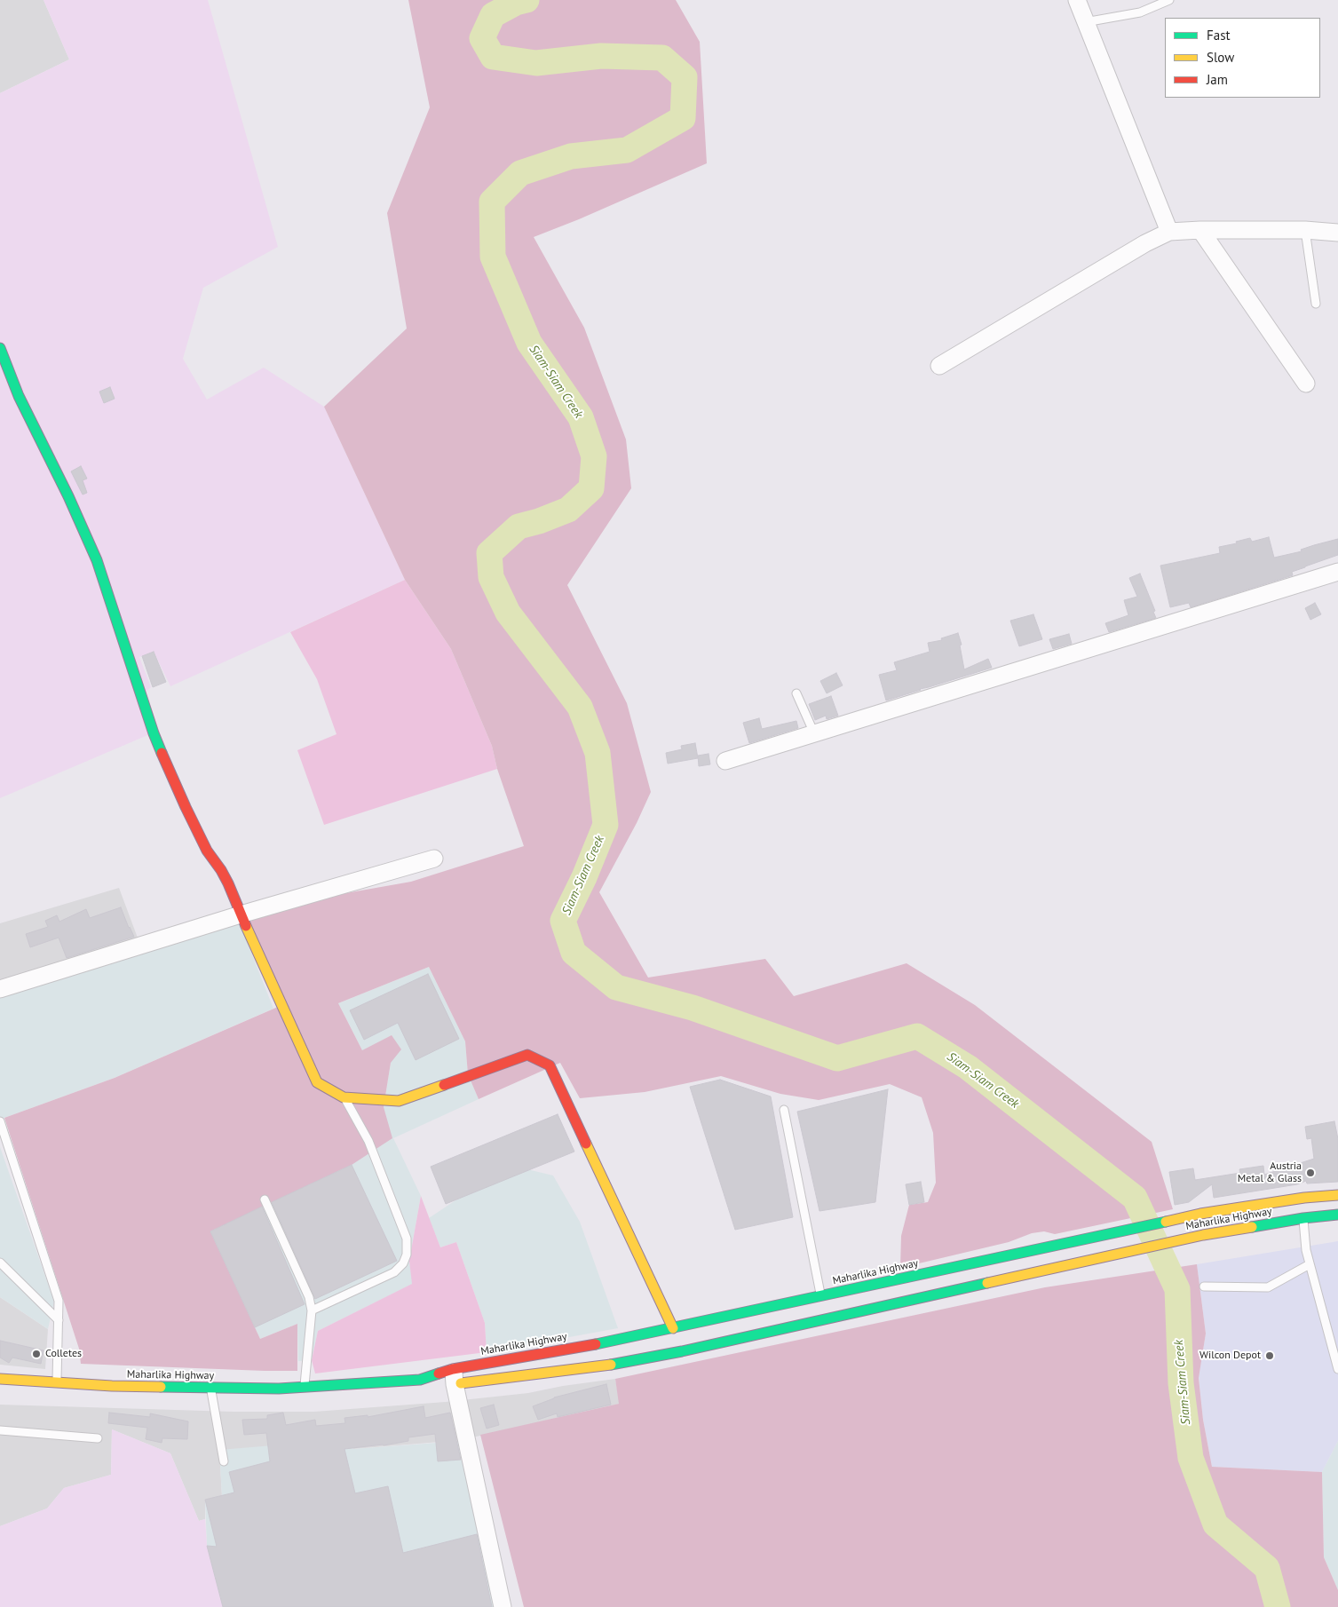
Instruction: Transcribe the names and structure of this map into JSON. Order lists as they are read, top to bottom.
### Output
{
  "streets": {
    "main road": ["Maharlika Highway"]
  },
  "water": ["Siam-Siam Creek"],
  "places": ["Austria Metal & Glass", "Colletes", "Wilcon Depot"],
  "legend": ["Fast", "Slow", "Jam"]
}
